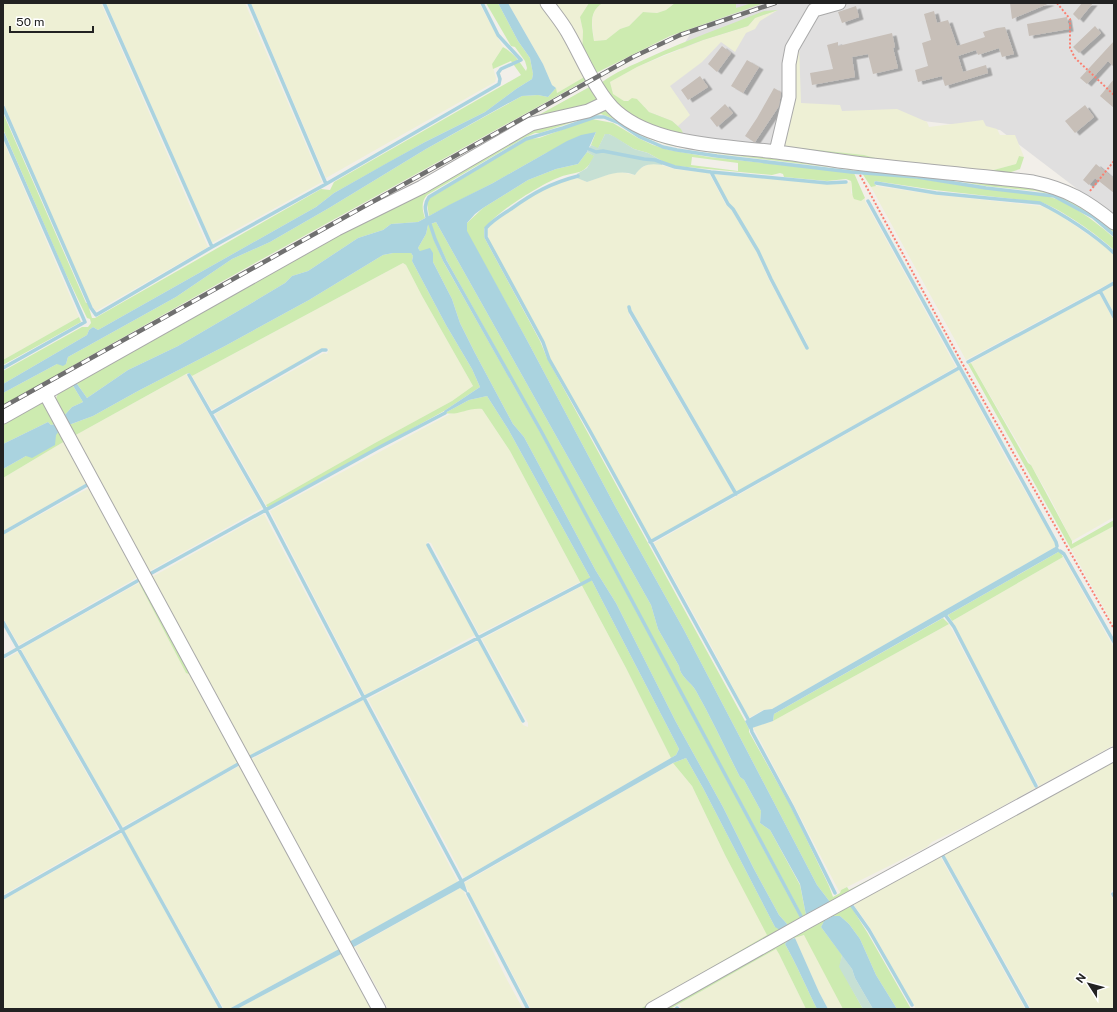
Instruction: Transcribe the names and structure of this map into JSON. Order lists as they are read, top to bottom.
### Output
{
  "scale_bar": "50 m",
  "north": "top left"
}
